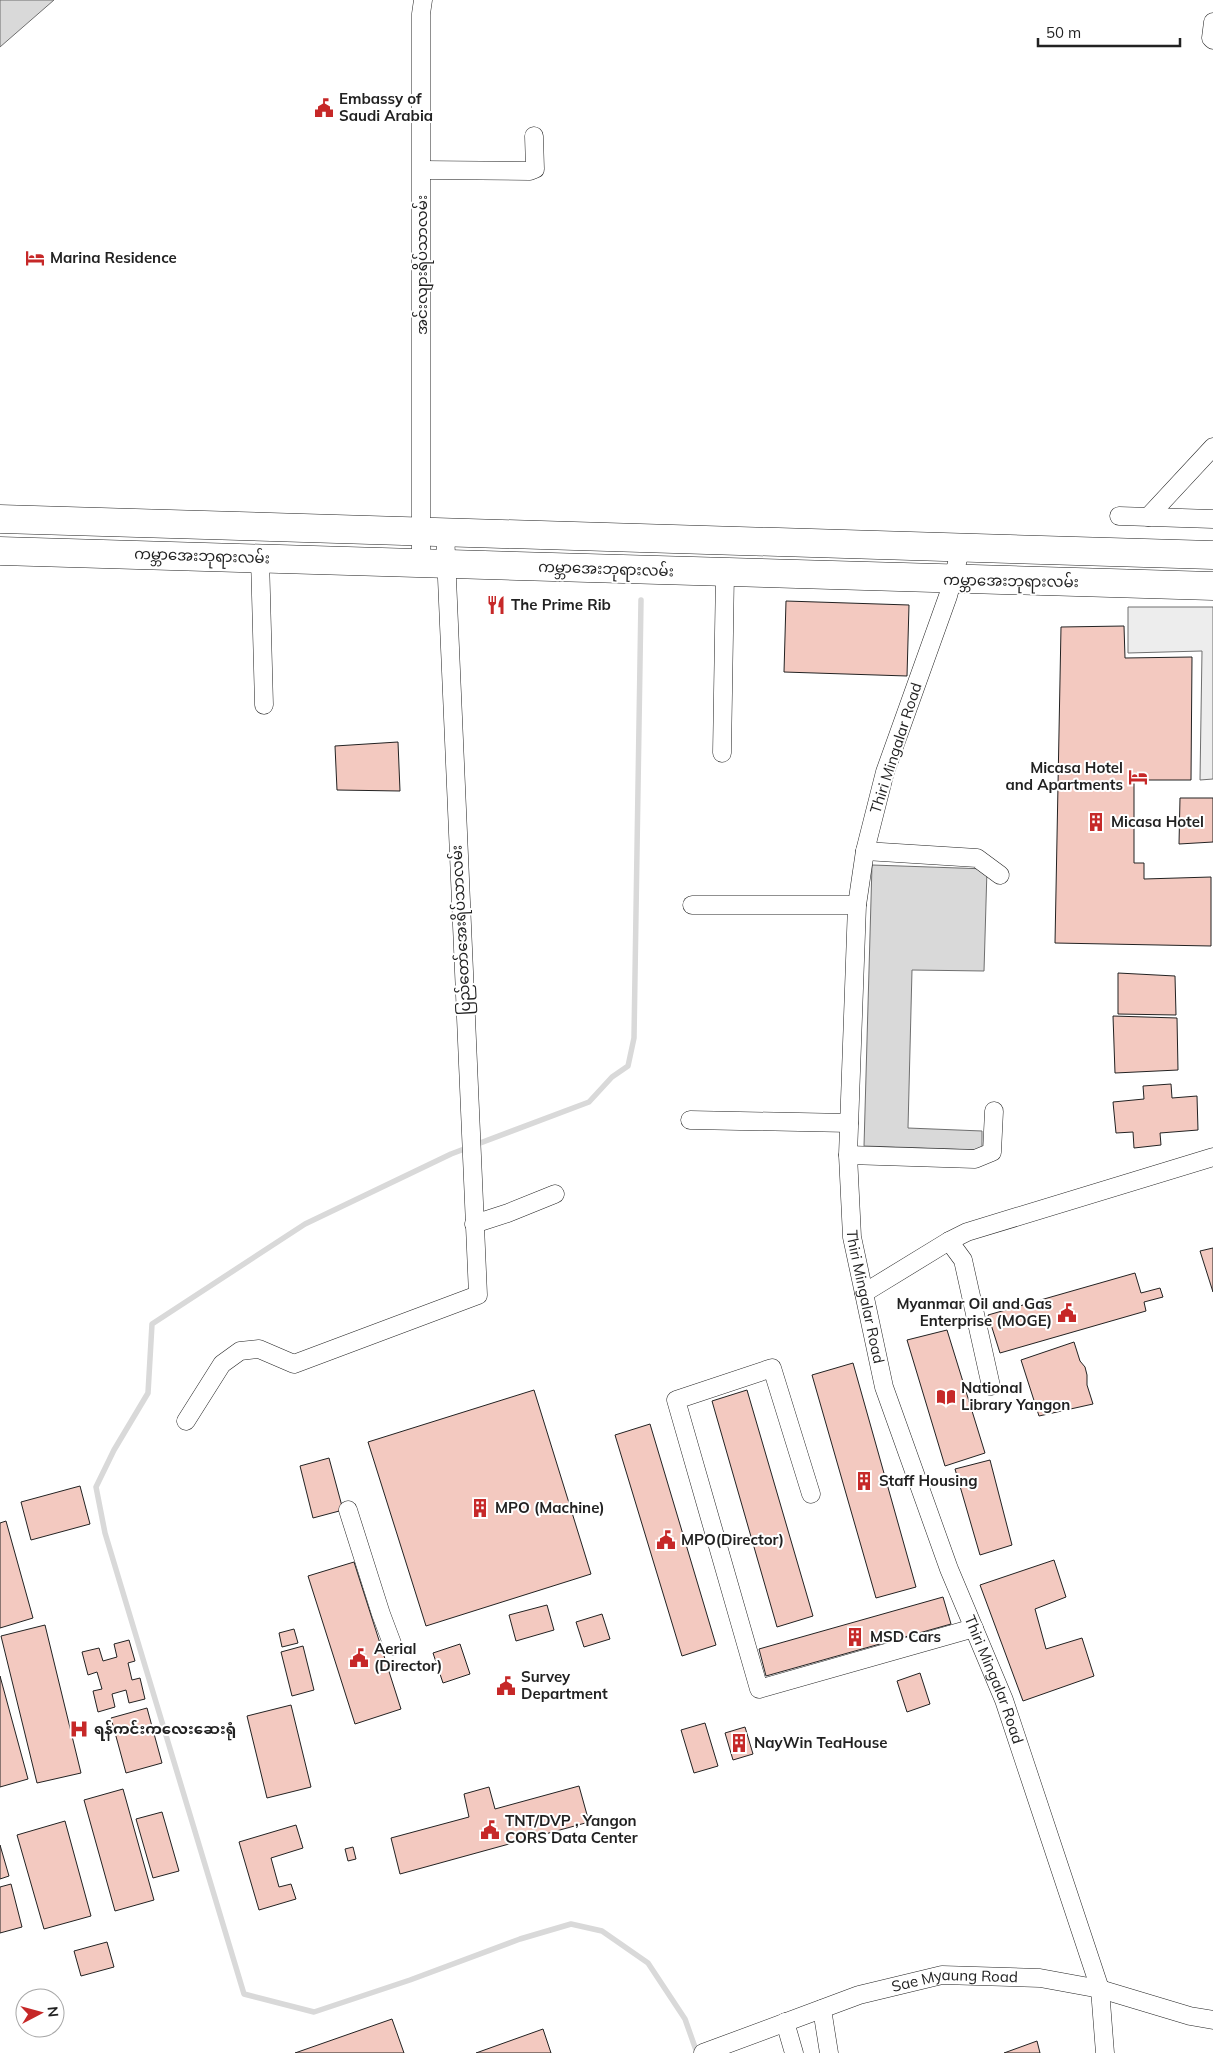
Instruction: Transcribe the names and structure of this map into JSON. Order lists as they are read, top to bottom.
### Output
{
  "streets": {
    "main road": ["ကမ္ဘာအေးဘုရားလမ်း"],
    "street": [
      "အင်းလျားရိပ်သာလမ်း",
      "Thiri Mingalar Road",
      "ပြည်တော်အေးရိပ်သာလမ်း",
      "Sae Myaung Road"
    ]
  },
  "crossings": [
    ["အင်းလျားရိပ်သာလမ်း", "ကမ္ဘာအေးဘုရားလမ်း"],
    ["ကမ္ဘာအေးဘုရားလမ်း", "Thiri Mingalar Road"],
    ["ကမ္ဘာအေးဘုရားလမ်း", "ပြည်တော်အေးရိပ်သာလမ်း"],
    ["Thiri Mingalar Road", "Sae Myaung Road"]
  ],
  "places": {
    "public building": [
      "Embassy of Saudi Arabia",
      "Myanmar Oil and Gas Enterprise (MOGE)",
      "MPO(Director)",
      "Aerial (Director)",
      "Survey Department",
      "TNT/DVP , Yangon CORS Data Center"
    ],
    "hotel": ["Marina Residence", "Micasa Hotel and Apartments"],
    "restaurant": ["The Prime Rib"],
    "building": [
      "Micasa Hotel",
      "Staff Housing",
      "MPO (Machine)",
      "MSD Cars",
      "NayWin TeaHouse"
    ],
    "library": ["National Library Yangon"],
    "hospital": ["ရန်ကင်းကလေးဆေးရုံ"]
  },
  "scale_bar": "50 m",
  "north": "right"
}
